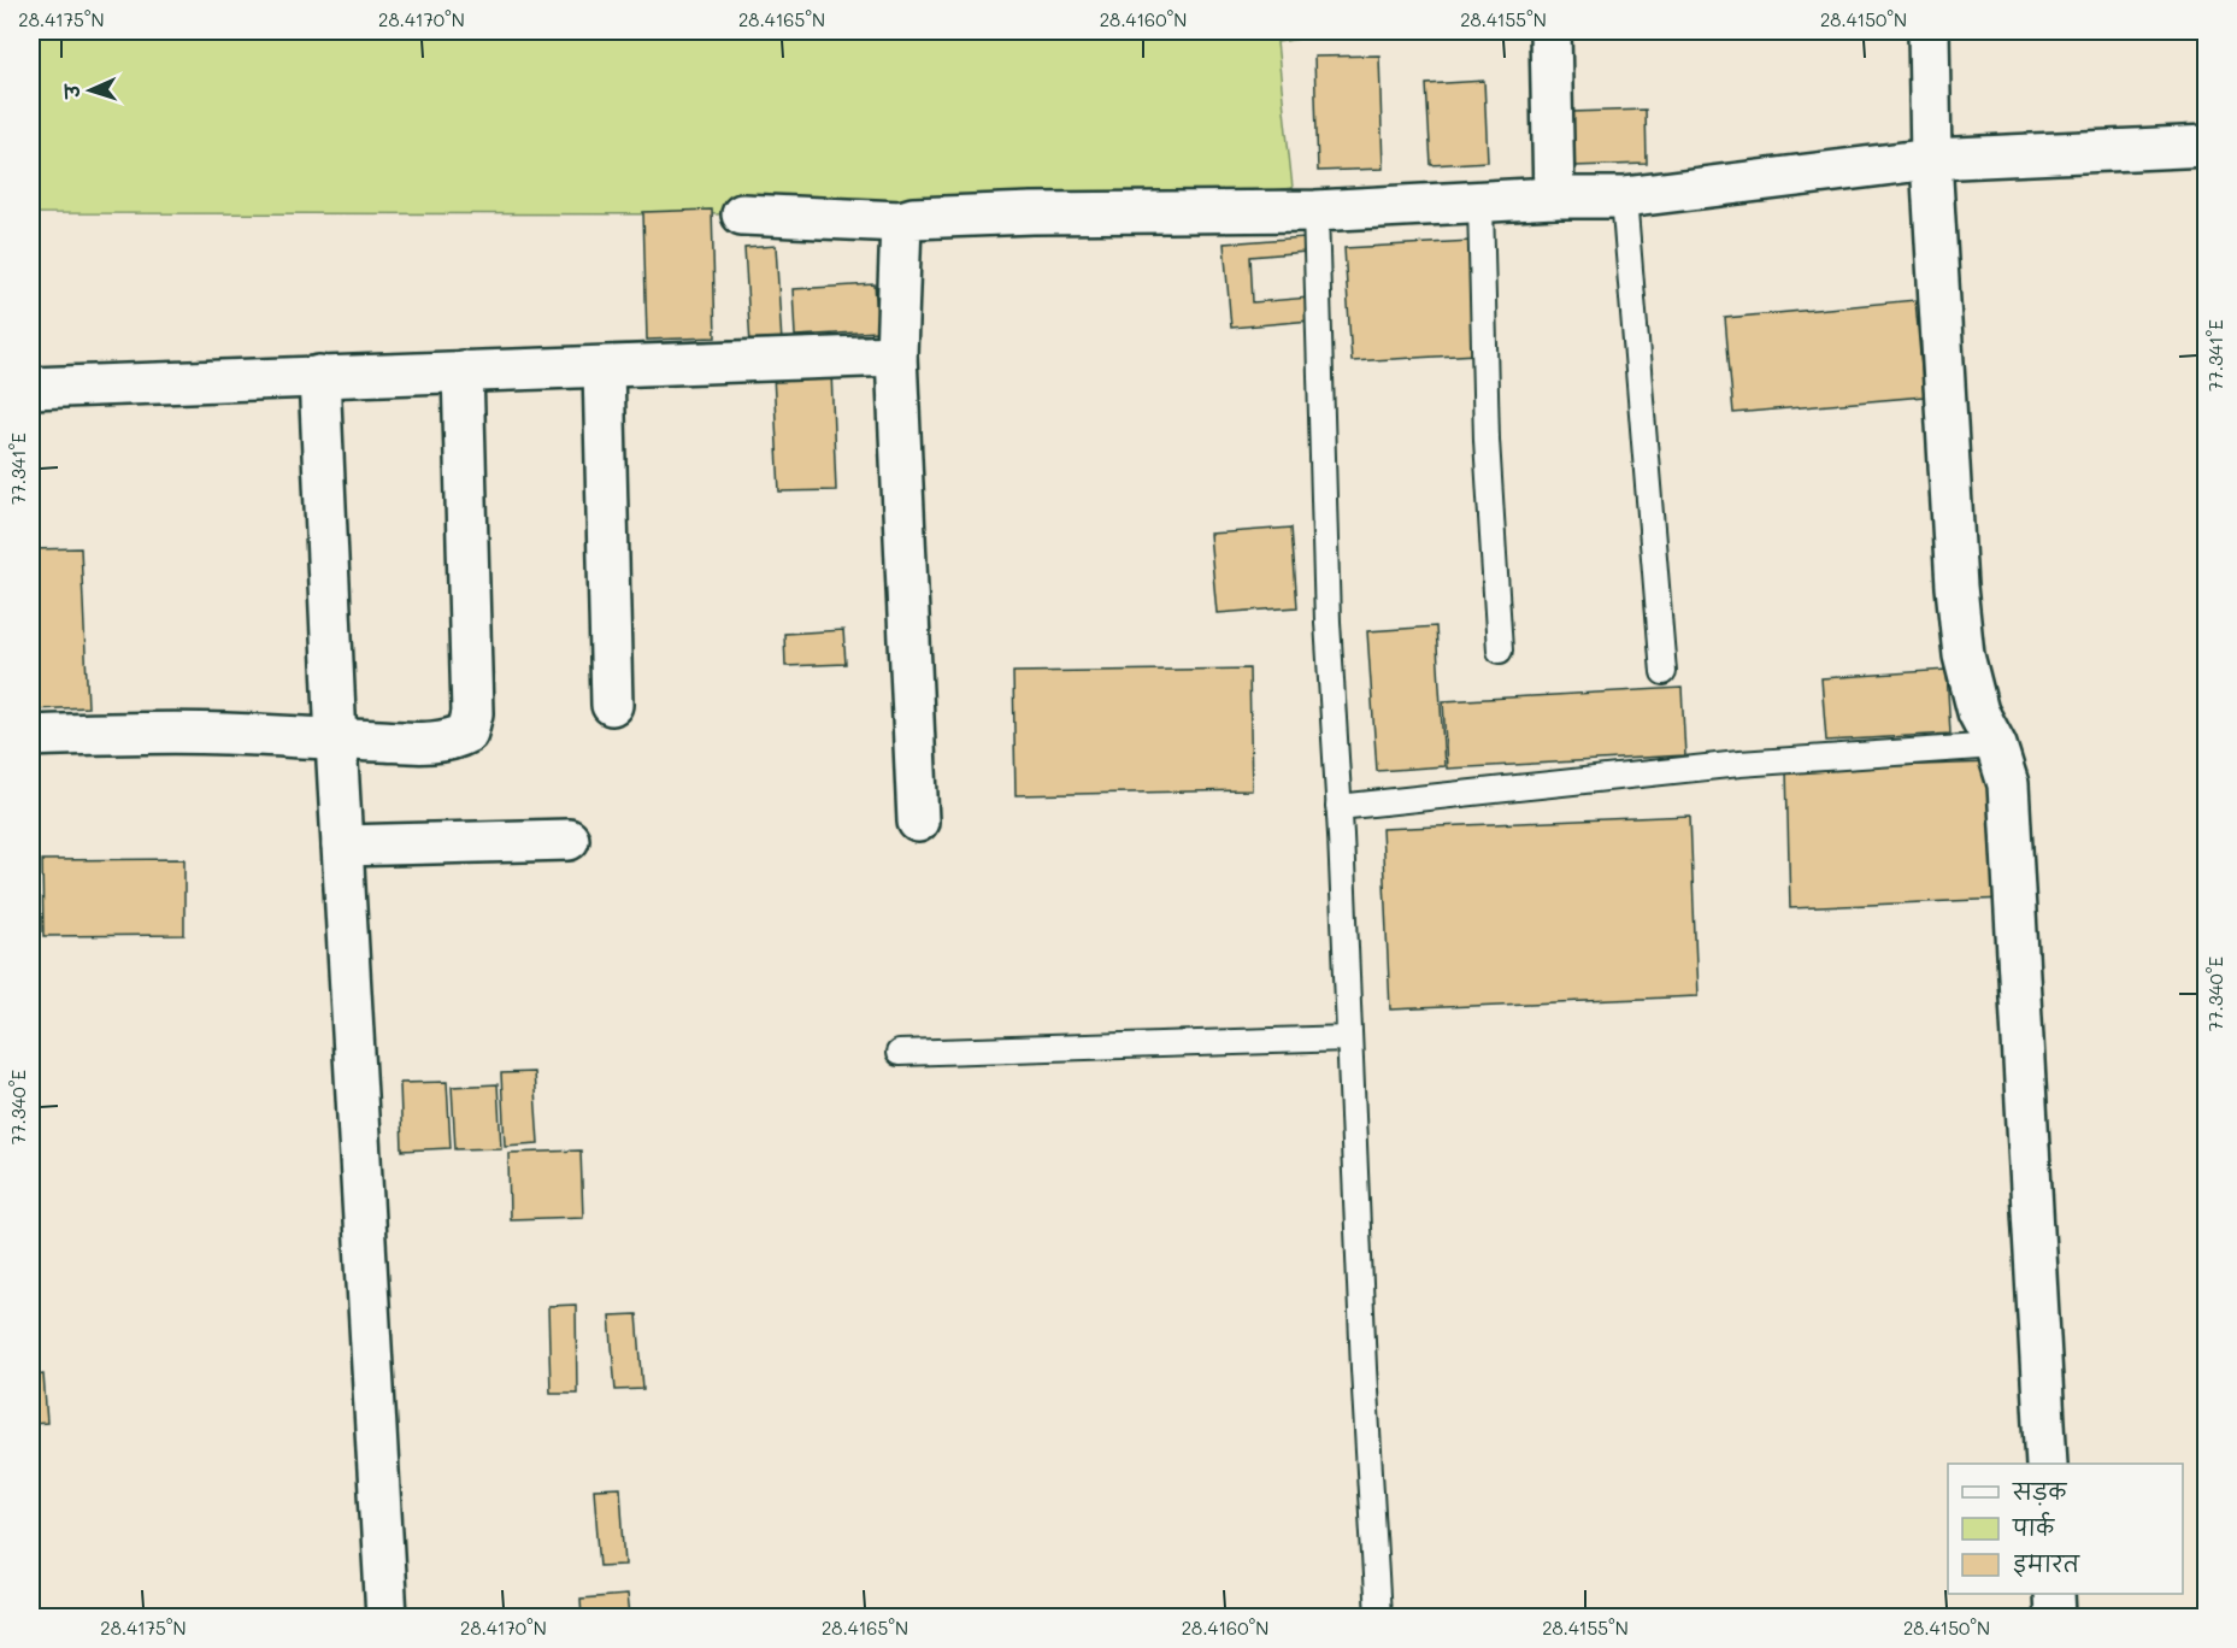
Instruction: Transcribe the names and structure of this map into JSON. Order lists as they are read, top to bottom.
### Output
{
  "legend": ["सड़क", "पार्क", "इमारत"],
  "north": "left",
  "coordinates": [
    "28.4175°N",
    "28.4170°N",
    "28.4165°N",
    "28.4160°N",
    "28.4155°N",
    "28.4150°N",
    "77.341°E",
    "77.340°E"
  ]
}
